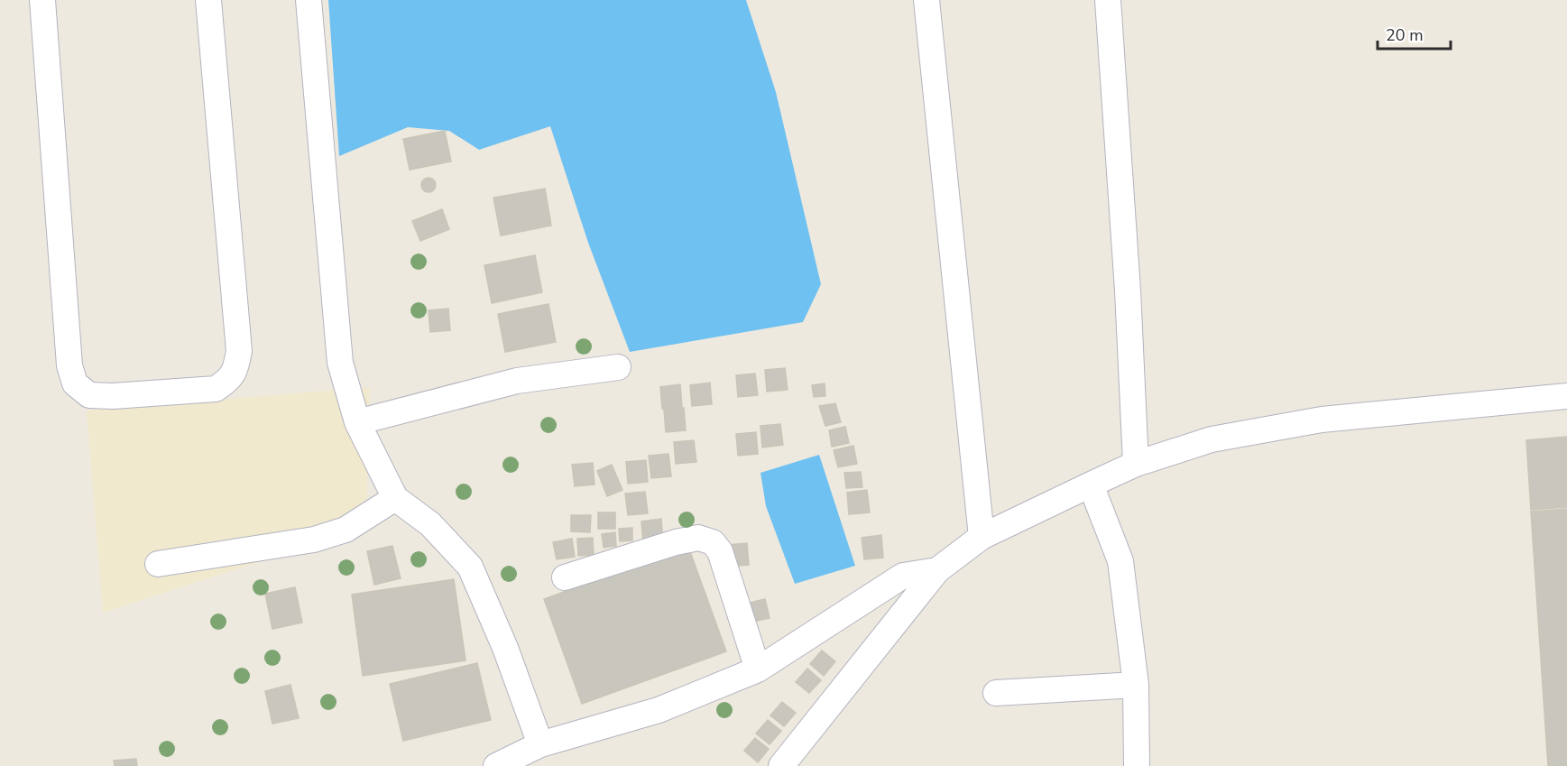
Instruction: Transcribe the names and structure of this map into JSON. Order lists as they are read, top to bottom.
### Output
{
  "scale_bar": "20 m"
}
